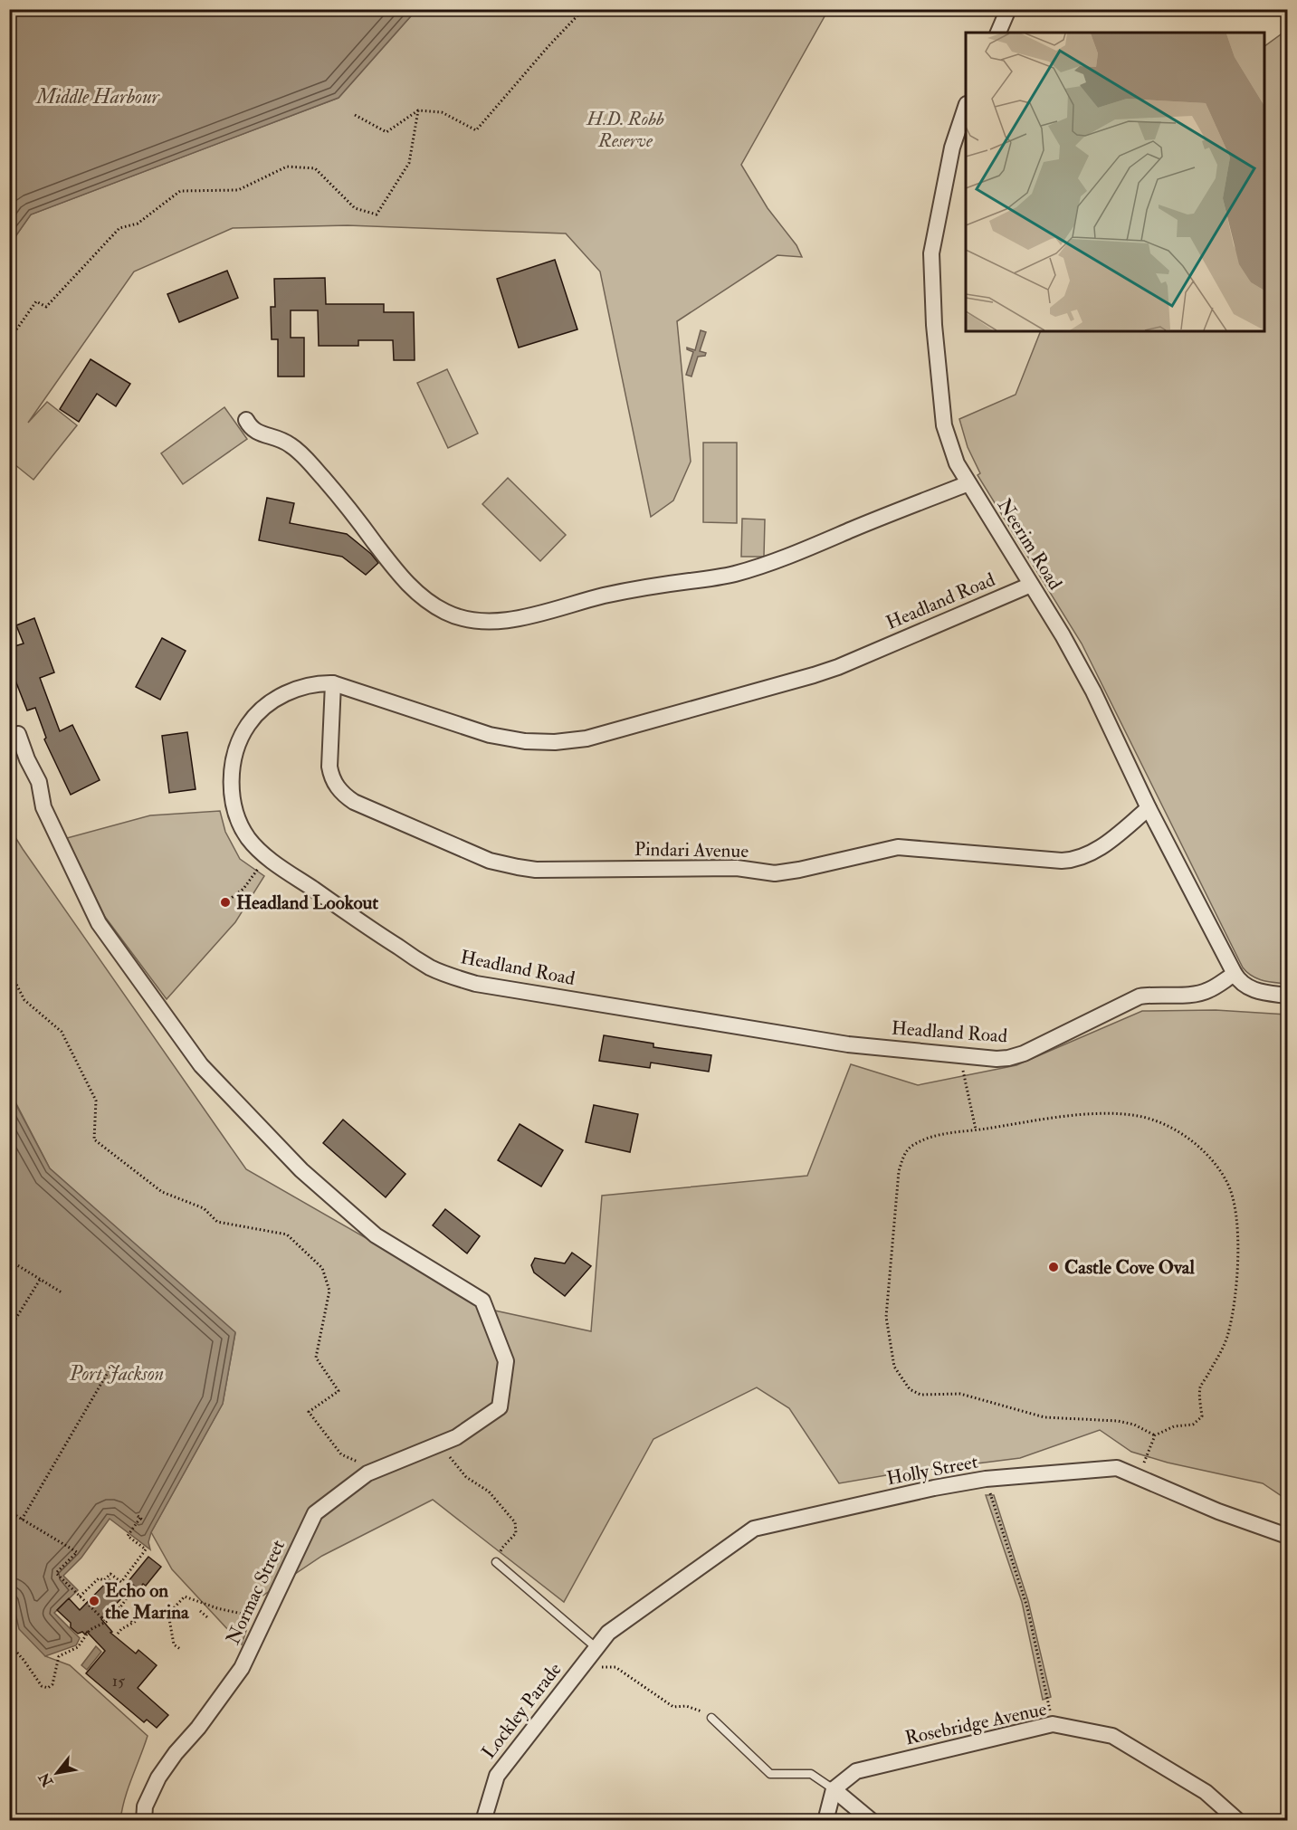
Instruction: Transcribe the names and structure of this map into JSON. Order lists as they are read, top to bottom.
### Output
{
  "streets": {
    "street": [
      "Neerim Road",
      "Headland Road",
      "Pindari Avenue",
      "Holly Street",
      "Normac Street",
      "Lockley Parade",
      "Rosebridge Avenue"
    ]
  },
  "crossings": [
    ["Neerim Road", "Headland Road"],
    ["Neerim Road", "Pindari Avenue"],
    ["Headland Road", "Pindari Avenue"],
    ["Holly Street", "Lockley Parade"]
  ],
  "water": ["Middle Harbour", "Port Jackson"],
  "parks": ["H.D. Robb Reserve"],
  "places": ["Headland Lookout", "Castle Cove Oval", "Echo on the Marina"],
  "house_numbers": ["15"],
  "north": "bottom left"
}
